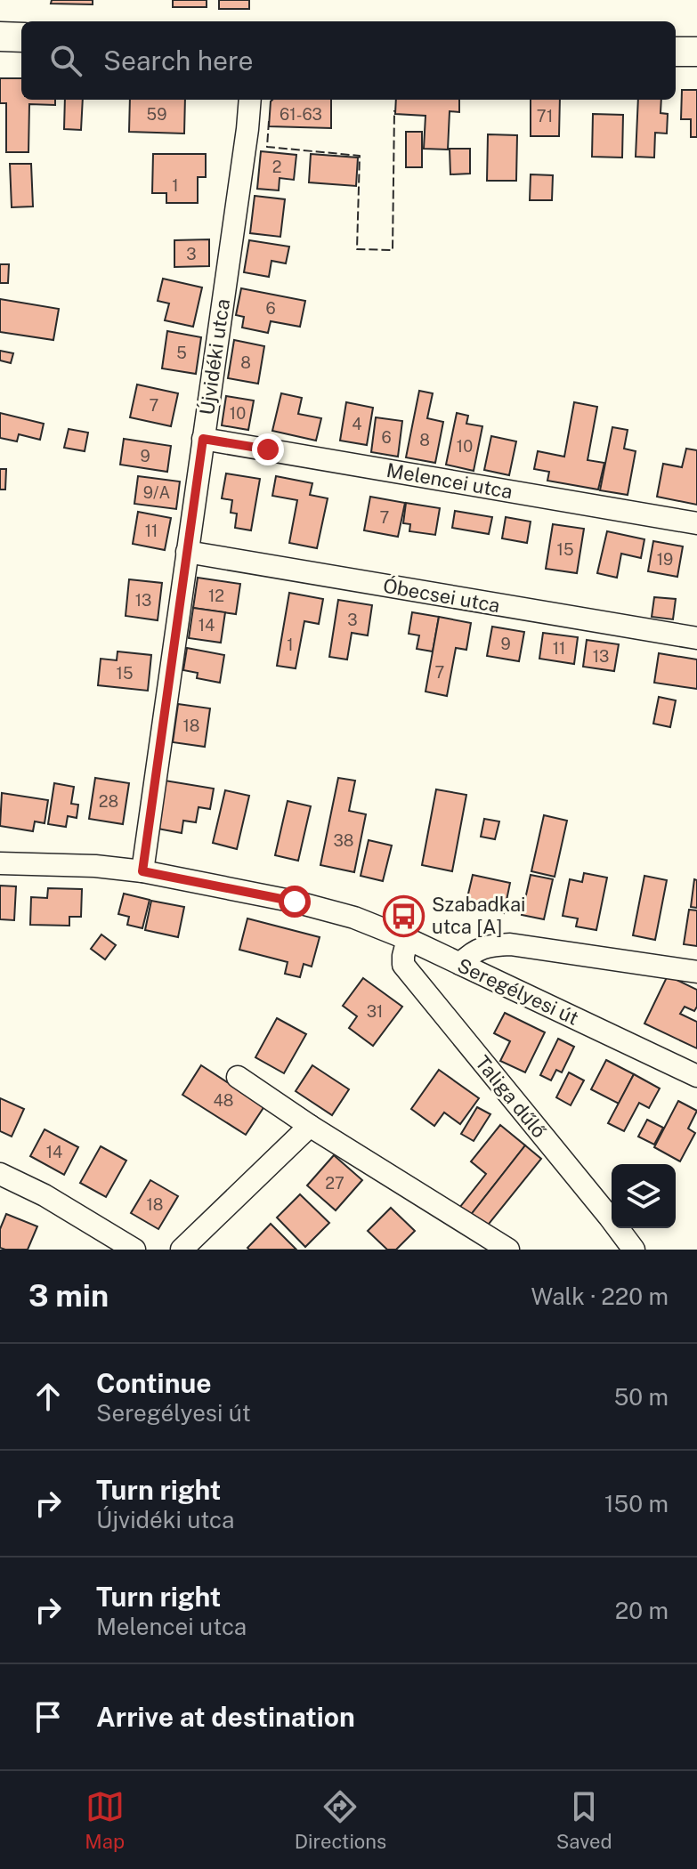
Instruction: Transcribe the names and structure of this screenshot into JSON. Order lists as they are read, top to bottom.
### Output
{
  "streets": {
    "street": [
      "Újvidéki utca",
      "Melencei utca",
      "Óbecsei utca",
      "Seregélyesi út",
      "Taliga dűlő"
    ]
  },
  "crossings": [
    ["Újvidéki utca", "Melencei utca"],
    ["Újvidéki utca", "Óbecsei utca"],
    ["Újvidéki utca", "Seregélyesi út"],
    ["Seregélyesi út", "Taliga dűlő"]
  ],
  "places": {
    "bus stop": ["Szabadkai utca [A]"]
  },
  "house_numbers": [
    "59",
    "61-63",
    "71",
    "2",
    "1",
    "3",
    "6",
    "5",
    "8",
    "7",
    "10",
    "4",
    "6",
    "8",
    "10",
    "9",
    "9/A",
    "7",
    "11",
    "15",
    "19",
    "12",
    "13",
    "3",
    "14",
    "9",
    "1",
    "11",
    "13",
    "7",
    "15",
    "18",
    "28",
    "38",
    "31",
    "48",
    "14",
    "27",
    "18"
  ],
  "page": {
    "search": "Search here",
    "heading": ["3 min", "Walk · 220 m"],
    "list": [
      ["Continue", "Seregélyesi út", "50 m"],
      ["Turn right", "Újvidéki utca", "150 m"],
      ["Turn right", "Melencei utca", "20 m"],
      "Arrive at destination"
    ],
    "nav": ["Map", "Directions", "Saved"]
  }
}
